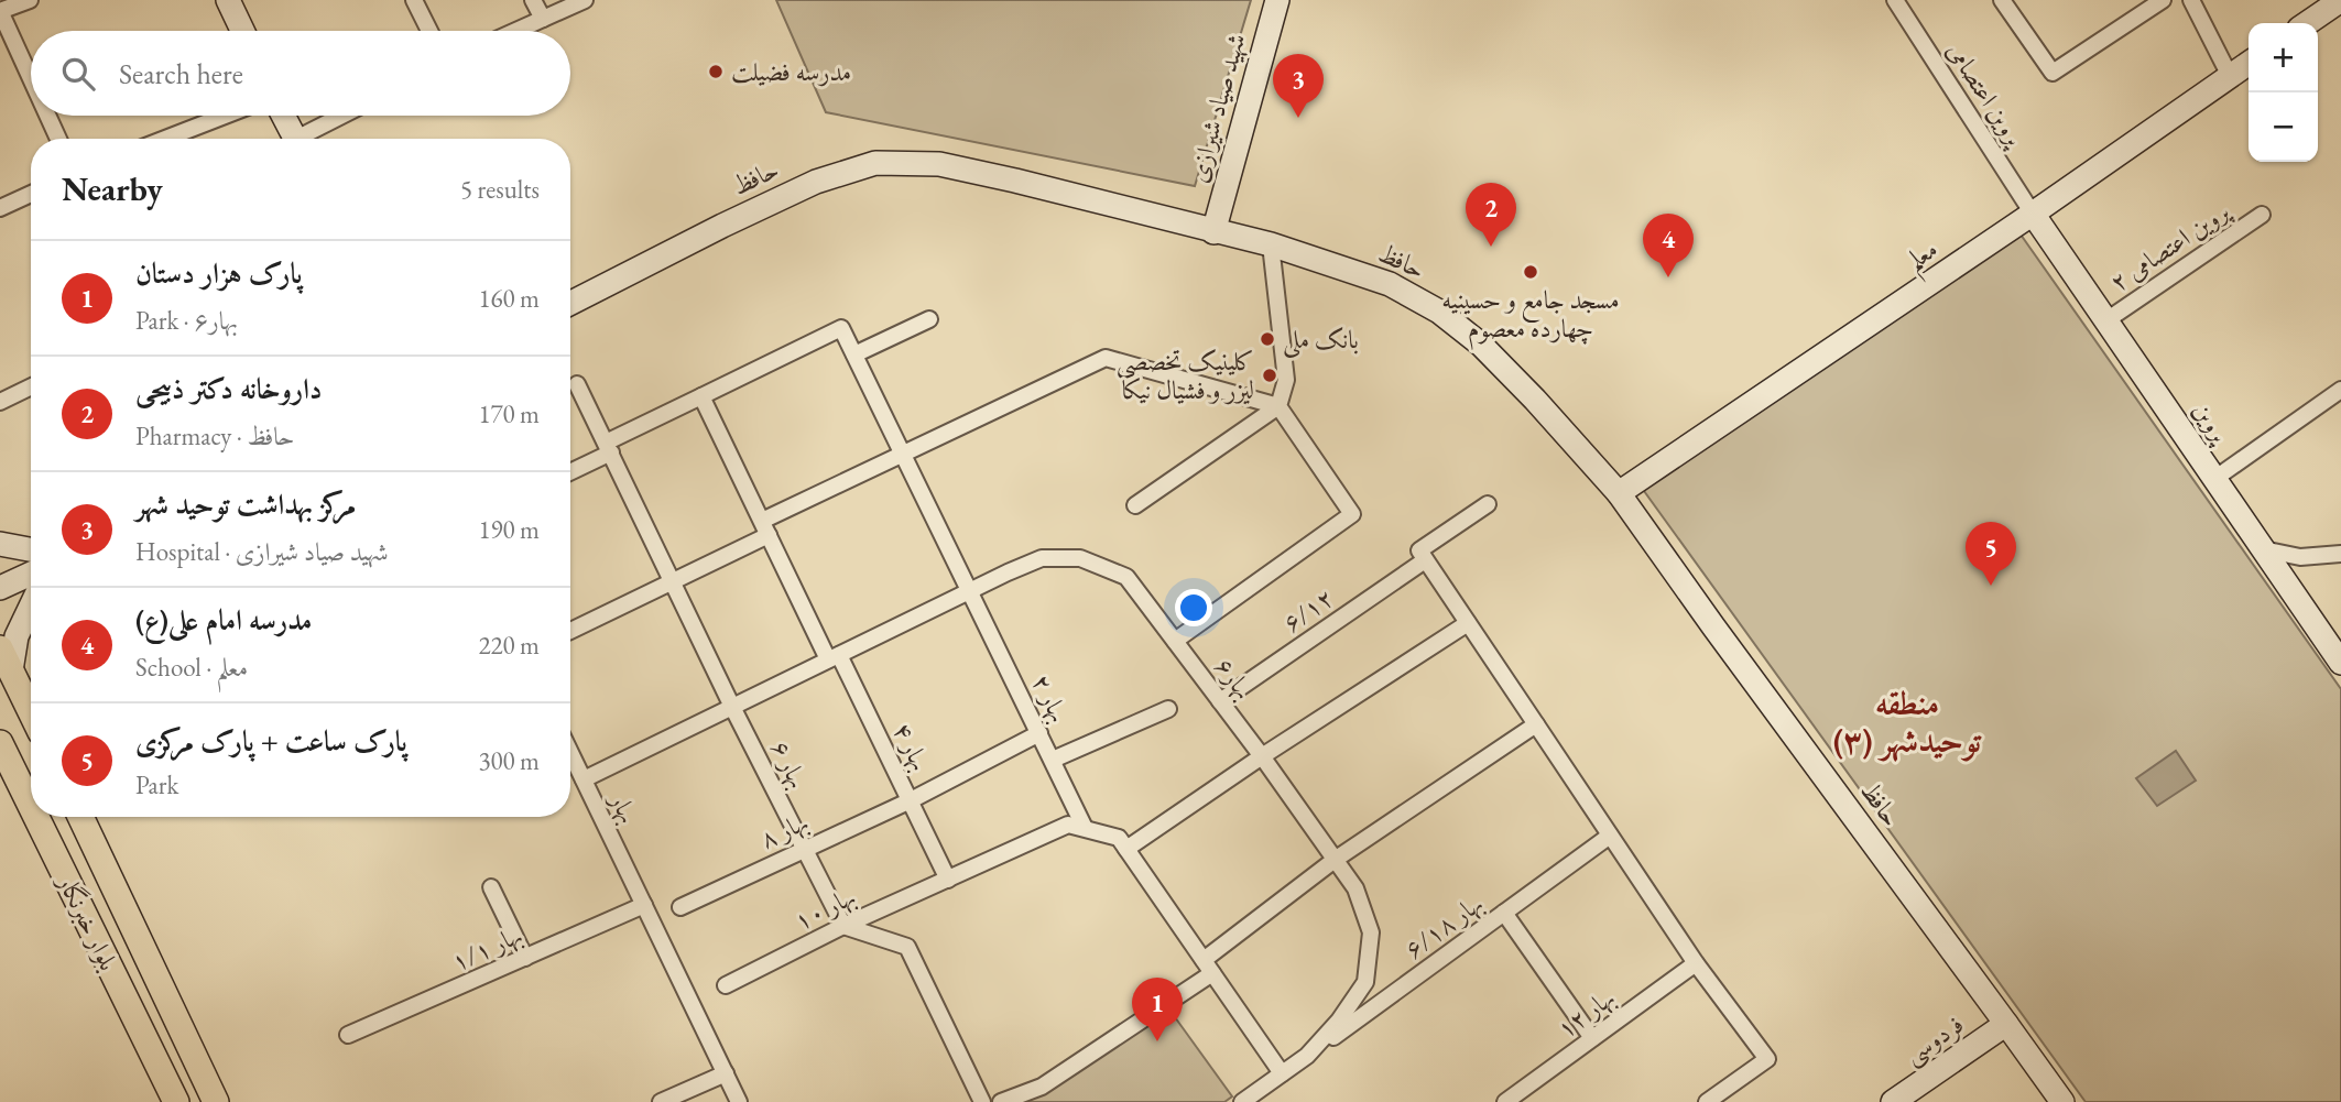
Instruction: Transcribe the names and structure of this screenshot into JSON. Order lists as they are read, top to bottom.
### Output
{
  "streets": {
    "main road": [
      "شهید صیاد شیرازی",
      "حافظ",
      "معلم",
      "پروین",
      "بلوار خبرنگار",
      "فردوسی"
    ],
    "street": [
      "پروین اعتصامی",
      "پروین اعتصامی ۲",
      "۶/۱۲",
      "بهار۶",
      "بهار ۲",
      "بهار ۴",
      "بهار ۶",
      "بهار",
      "بهار ۸",
      "بهار ۱۰",
      "بهار ۶/۱۸",
      "بهار ۱/۱",
      "بهار ۱۲"
    ]
  },
  "crossings": [
    ["پروین اعتصامی", "معلم"],
    ["پروین اعتصامی", "پروین"],
    ["شهید صیاد شیرازی", "حافظ"],
    ["حافظ", "معلم"],
    ["حافظ", "فردوسی"],
    ["پروین اعتصامی ۲", "پروین"],
    ["معلم", "پروین"],
    ["۶/۱۲", "بهار۶"],
    ["بهار۶", "بهار ۲"],
    ["بهار۶", "بهار ۴"],
    ["بهار۶", "بهار ۶"],
    ["بهار۶", "بهار"],
    ["بهار۶", "بهار ۶/۱۸"],
    ["بهار ۲", "بهار ۴"],
    ["بهار ۲", "بهار ۸"],
    ["بهار ۲", "بهار ۱۰"],
    ["بهار ۴", "بهار ۸"],
    ["بهار ۴", "بهار ۱۰"],
    ["بهار ۶", "بهار ۸"],
    ["بهار ۶", "بهار ۱۰"],
    ["بهار", "بهار ۱/۱"]
  ],
  "districts": ["منطقه توحیدشهر (۳)"],
  "places": [
    "مدرسه فضیلت",
    "مسجد جامع و حسینیه چهارده معصوم",
    "بانک ملی",
    "کلینیک تخصصی لیزر و فشیال نیکا"
  ],
  "page": {
    "map_buttons": ["+", "−"],
    "search": "Search here",
    "pins": [
      "3",
      "2",
      "4",
      "5",
      "1"
    ],
    "heading": ["Nearby", "5 results"],
    "list": [
      {
        "mark": "1",
        "name": "پارک هزار دستان",
        "note": "Park · بهار۶",
        "value": "160 m"
      },
      {
        "mark": "2",
        "name": "داروخانه دکتر ذبیحی",
        "note": "Pharmacy · حافظ",
        "value": "170 m"
      },
      {
        "mark": "3",
        "name": "مرکز بهداشت توحید شهر",
        "note": "Hospital · شهید صیاد شیرازی",
        "value": "190 m"
      },
      {
        "mark": "4",
        "name": "مدرسه امام علی(ع)",
        "note": "School · معلم",
        "value": "220 m"
      },
      {
        "mark": "5",
        "name": "پارک ساعت + پارک مرکزی",
        "note": "Park",
        "value": "300 m"
      }
    ]
  }
}
